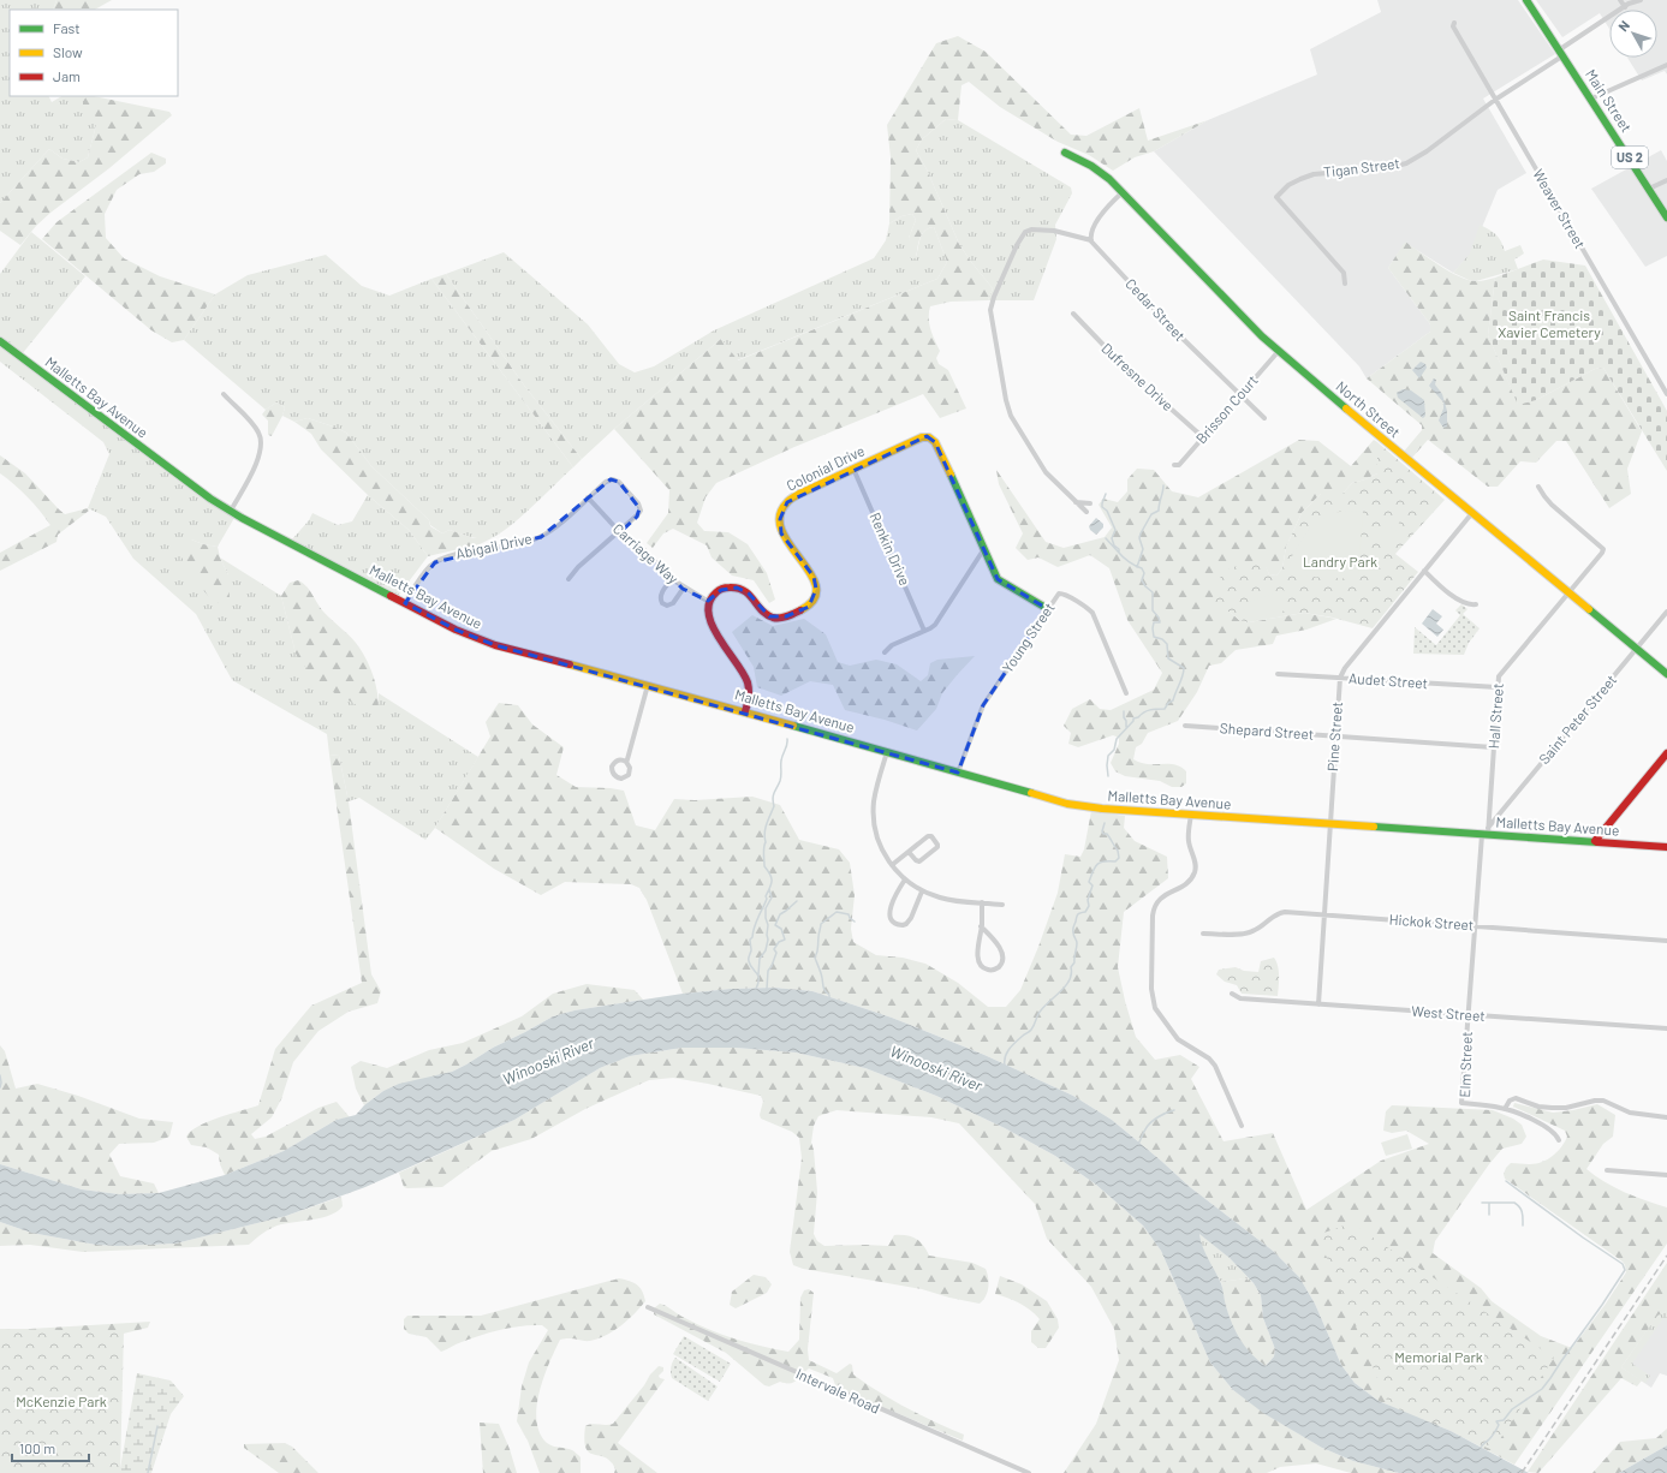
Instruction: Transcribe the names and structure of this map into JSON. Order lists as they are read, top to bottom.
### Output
{
  "streets": {
    "street": [
      "Main Street",
      "US 2",
      "Tigan Street",
      "Weaver Street",
      "Cedar Street",
      "Dufresne Drive",
      "Malletts Bay Avenue",
      "Brisson Court",
      "North Street",
      "Colonial Drive",
      "Abigail Drive",
      "Renkin Drive",
      "Carriage Way",
      "Young Street",
      "Audet Street",
      "Hall Street",
      "Saint Peter Street",
      "Shepard Street",
      "Pine Street",
      "Hickok Street",
      "West Street",
      "Elm Street",
      "Intervale Road"
    ]
  },
  "crossings": [
    ["Main Street", "Tigan Street"],
    ["Tigan Street", "Weaver Street"],
    ["Cedar Street", "Brisson Court"],
    ["Dufresne Drive", "Brisson Court"],
    ["Malletts Bay Avenue", "Abigail Drive"],
    ["Malletts Bay Avenue", "Young Street"],
    ["Malletts Bay Avenue", "Hall Street"],
    ["Malletts Bay Avenue", "Saint Peter Street"],
    ["Malletts Bay Avenue", "Pine Street"],
    ["Malletts Bay Avenue", "Elm Street"],
    ["Brisson Court", "North Street"],
    ["North Street", "Hall Street"],
    ["North Street", "Saint Peter Street"],
    ["Colonial Drive", "Renkin Drive"],
    ["Colonial Drive", "Carriage Way"],
    ["Colonial Drive", "Young Street"],
    ["Abigail Drive", "Carriage Way"],
    ["Audet Street", "Hall Street"],
    ["Audet Street", "Pine Street"],
    ["Hall Street", "Saint Peter Street"],
    ["Hall Street", "Shepard Street"],
    ["Hall Street", "Elm Street"],
    ["Saint Peter Street", "Elm Street"],
    ["Shepard Street", "Pine Street"],
    ["Pine Street", "Hickok Street"],
    ["Pine Street", "West Street"],
    ["Hickok Street", "Elm Street"],
    ["West Street", "Elm Street"]
  ],
  "water": ["Winooski River"],
  "parks": [
    "Saint Francis Xavier Cemetery",
    "Landry Park",
    "Memorial Park",
    "McKenzie Park"
  ],
  "legend": ["Fast", "Slow", "Jam"],
  "scale_bar": "100 m",
  "north": "top left"
}
